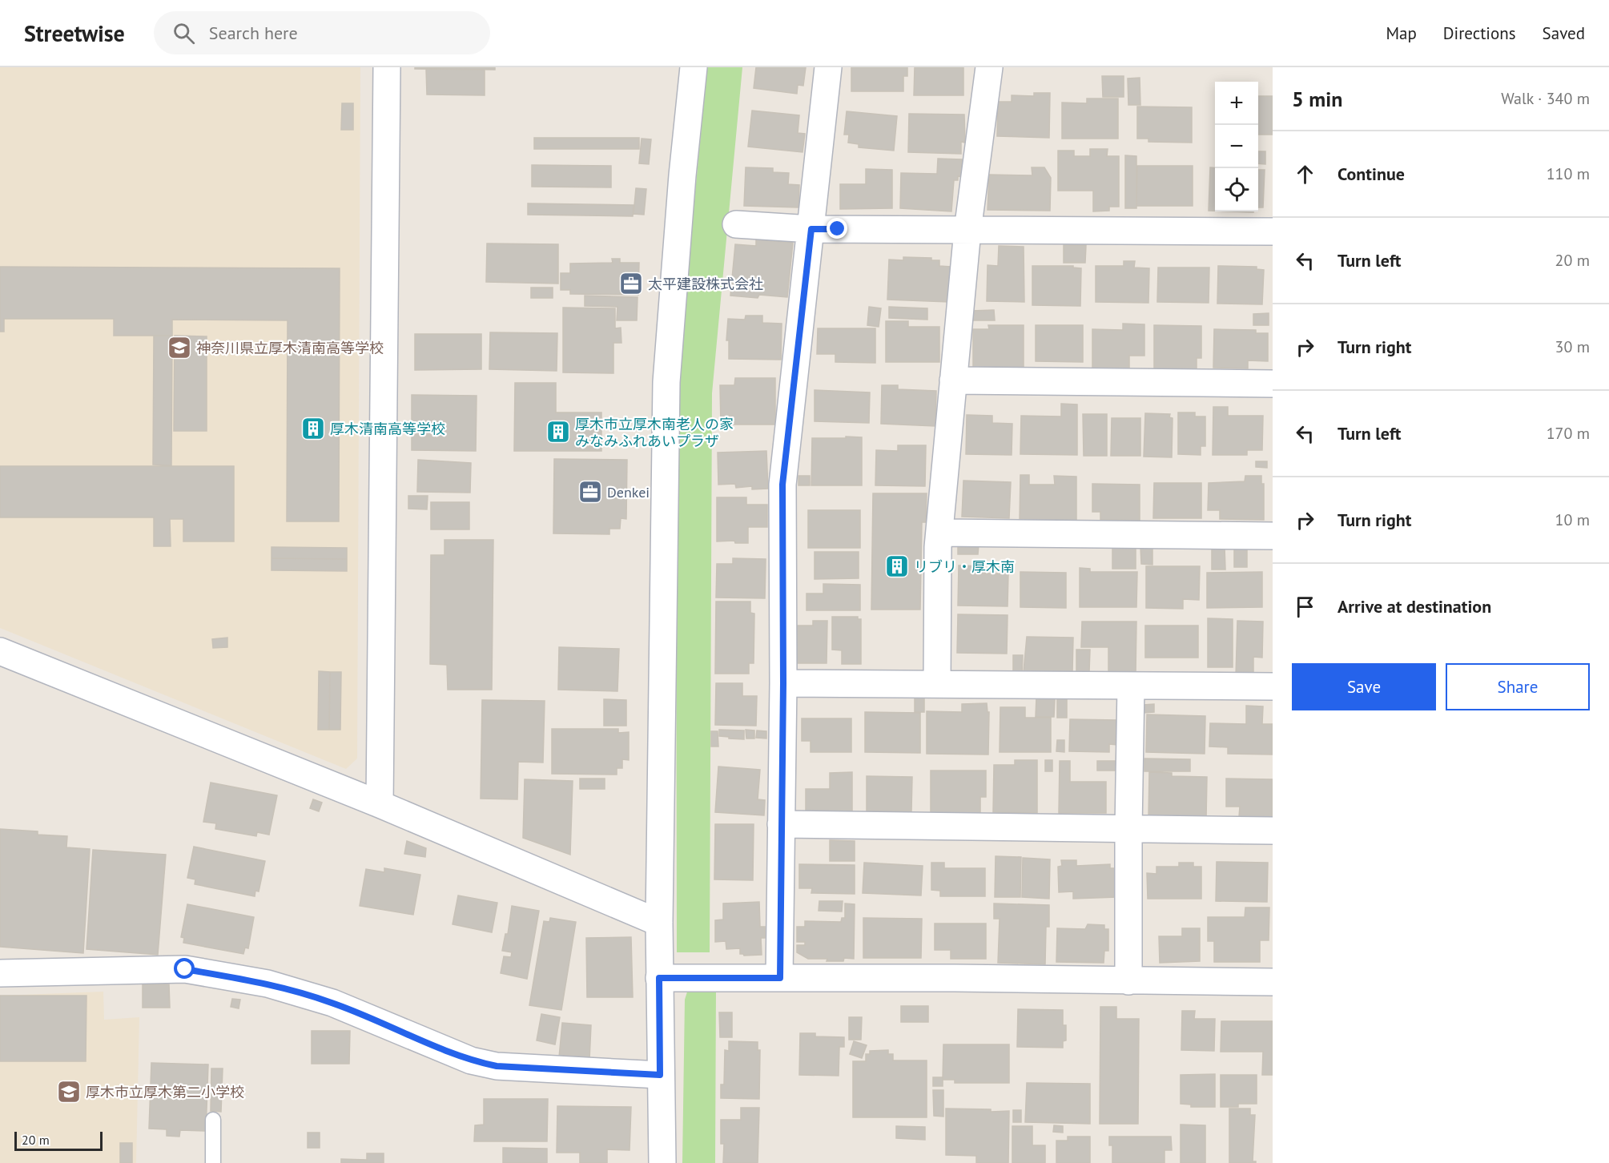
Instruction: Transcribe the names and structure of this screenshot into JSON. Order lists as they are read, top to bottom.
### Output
{
  "places": {
    "office": ["太平建設株式会社", "Denkei"],
    "school or university": ["神奈川県立厚木清南高等学校", "厚木市立厚木第二小学校"],
    "building": ["厚木清南高等学校", "厚木市立厚木南老人の家 みなみふれあいプラザ", "リブリ・厚木南"]
  },
  "scale_bar": "20 m",
  "page": {
    "header": "Streetwise",
    "search": "Search here",
    "nav": ["Map", "Directions", "Saved"],
    "heading": ["5 min", "Walk · 340 m"],
    "map_buttons": ["+", "−"],
    "list": [
      ["Continue", "110 m"],
      ["Turn left", "20 m"],
      ["Turn right", "30 m"],
      ["Turn left", "170 m"],
      ["Turn right", "10 m"],
      "Arrive at destination"
    ],
    "buttons": ["Save", "Share"],
    "scale": "20 m"
  }
}
